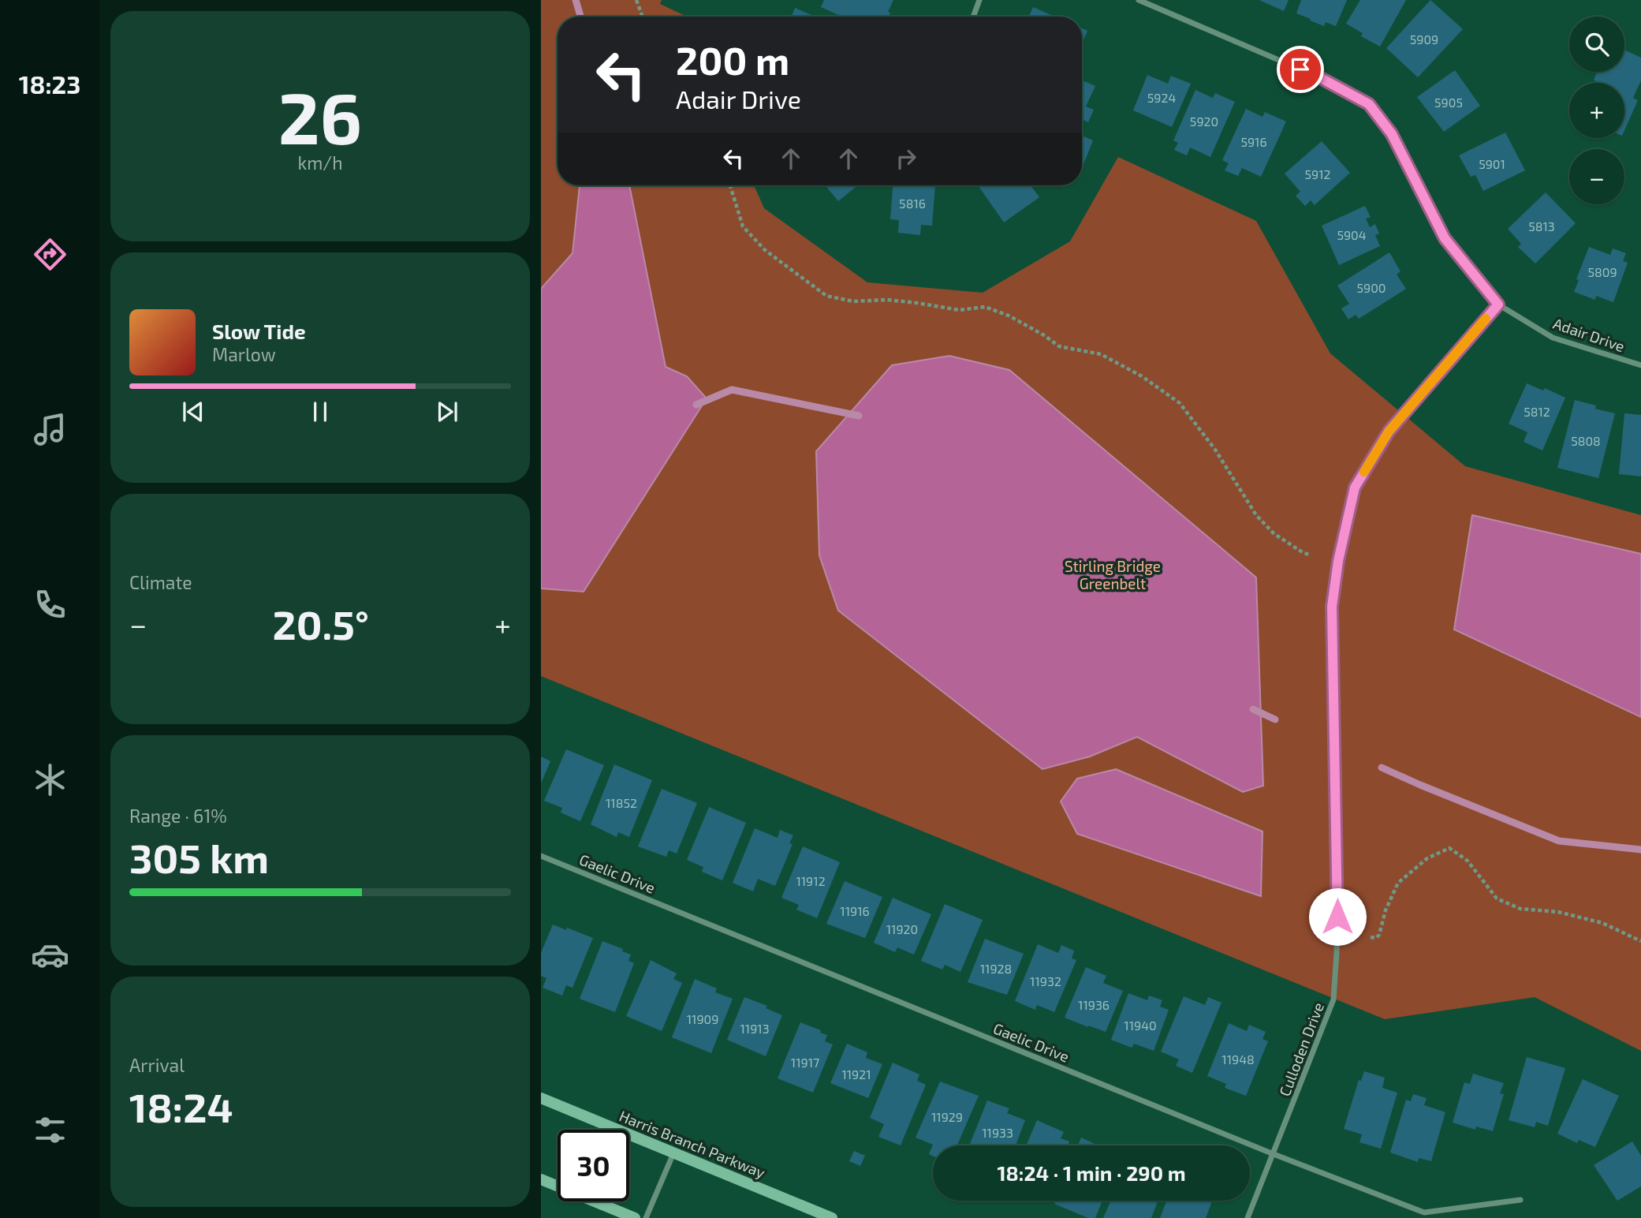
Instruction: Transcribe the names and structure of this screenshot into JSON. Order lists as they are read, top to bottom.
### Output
{
  "streets": {
    "main road": ["Harris Branch Parkway"],
    "street": ["Adair Drive", "Gaelic Drive", "Culloden Drive"]
  },
  "crossings": [
    ["Adair Drive", "Culloden Drive"],
    ["Gaelic Drive", "Culloden Drive"]
  ],
  "parks": ["Stirling Bridge Greenbelt"],
  "house_numbers": [
    "5909",
    "5924",
    "5905",
    "5920",
    "5916",
    "5901",
    "5912",
    "5816",
    "5813",
    "5904",
    "5809",
    "5900",
    "5812",
    "5808",
    "11852",
    "11912",
    "11916",
    "11920",
    "11928",
    "11932",
    "11936",
    "11909",
    "11940",
    "11913",
    "11948",
    "11917",
    "11921",
    "11929",
    "11933"
  ],
  "page": {
    "tabs": "18:23",
    "tile": [
      ["26", "km/h"],
      "Climate",
      ["Range · 61%", "305 km"],
      ["Arrival", "18:24"]
    ],
    "map_buttons": ["+", "−"],
    "turn": ["200 m", "Adair Drive"],
    "song": ["Slow Tide", "Marlow"],
    "heat": ["−", "20.5°", "+"],
    "limit": "30",
    "trip": "18:24 · 1 min · 290 m"
  }
}
